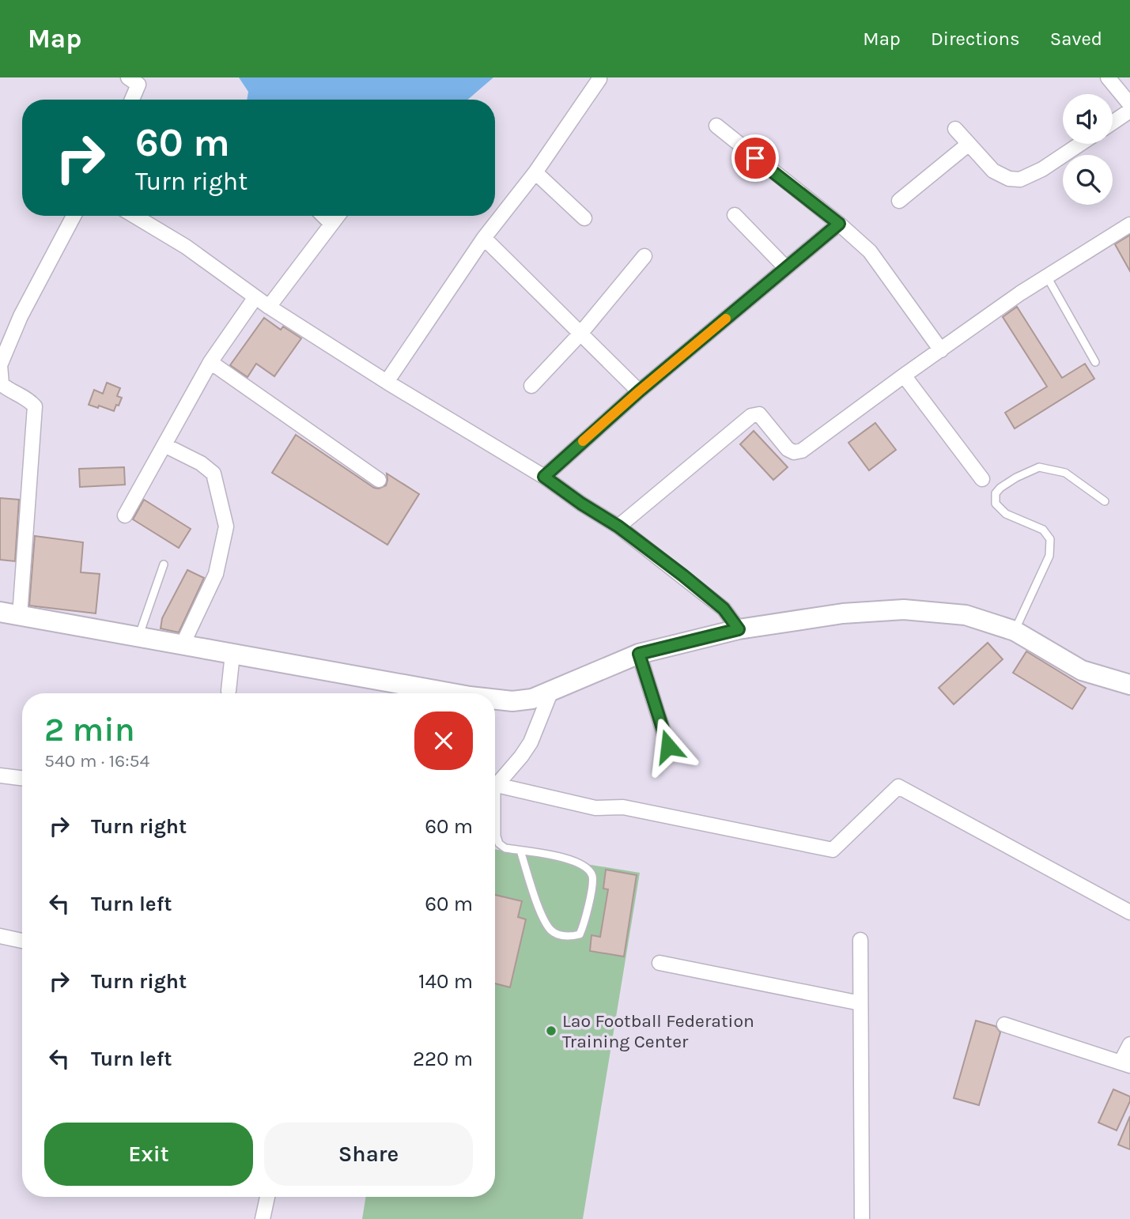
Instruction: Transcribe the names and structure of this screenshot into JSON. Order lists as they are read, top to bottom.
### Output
{
  "places": ["Lao Football Federation Training Center"],
  "page": {
    "header": "Map",
    "nav": ["Map", "Directions", "Saved"],
    "turn": ["60 m", "Turn right"],
    "heading": ["2 min", "540 m · 16:54"],
    "list": [
      {
        "name": "Turn right",
        "value": "60 m"
      },
      {
        "name": "Turn left",
        "value": "60 m"
      },
      {
        "name": "Turn right",
        "value": "140 m"
      },
      {
        "name": "Turn left",
        "value": "220 m"
      }
    ],
    "buttons": ["Exit", "Share"]
  }
}
